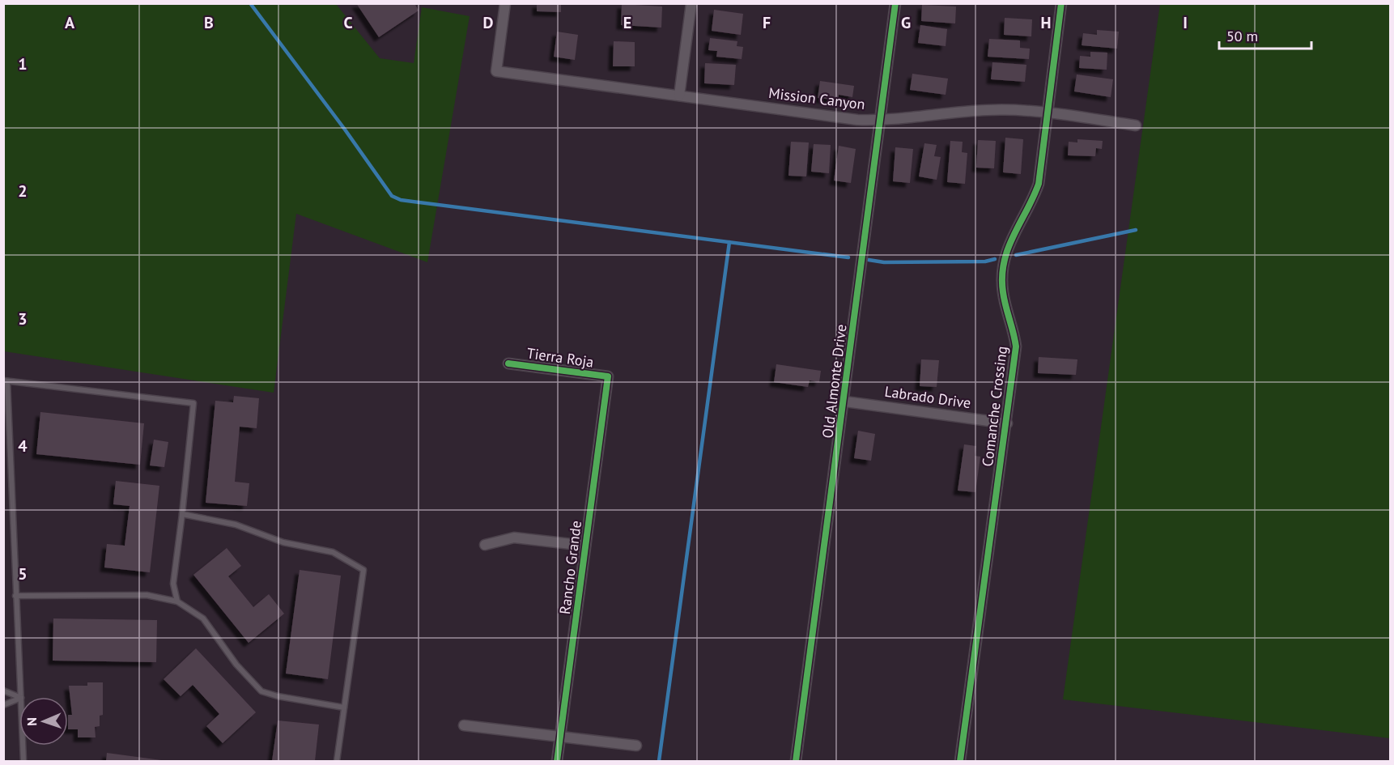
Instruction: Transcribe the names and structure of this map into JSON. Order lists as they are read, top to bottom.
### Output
{
  "streets": {
    "street": [
      "Mission Canyon",
      "Tierra Roja",
      "Old Almonte Drive",
      "Labrado Drive",
      "Comanche Crossing",
      "Rancho Grande"
    ]
  },
  "crossings": [
    ["Mission Canyon", "Old Almonte Drive"],
    ["Mission Canyon", "Comanche Crossing"],
    ["Tierra Roja", "Rancho Grande"],
    ["Old Almonte Drive", "Labrado Drive"],
    ["Labrado Drive", "Comanche Crossing"]
  ],
  "scale_bar": "50 m",
  "north": "left",
  "grid": {
    "columns": [
      "A",
      "B",
      "C",
      "D",
      "E",
      "F",
      "G",
      "H",
      "I"
    ],
    "rows": [
      "1",
      "2",
      "3",
      "4",
      "5"
    ]
  }
}
